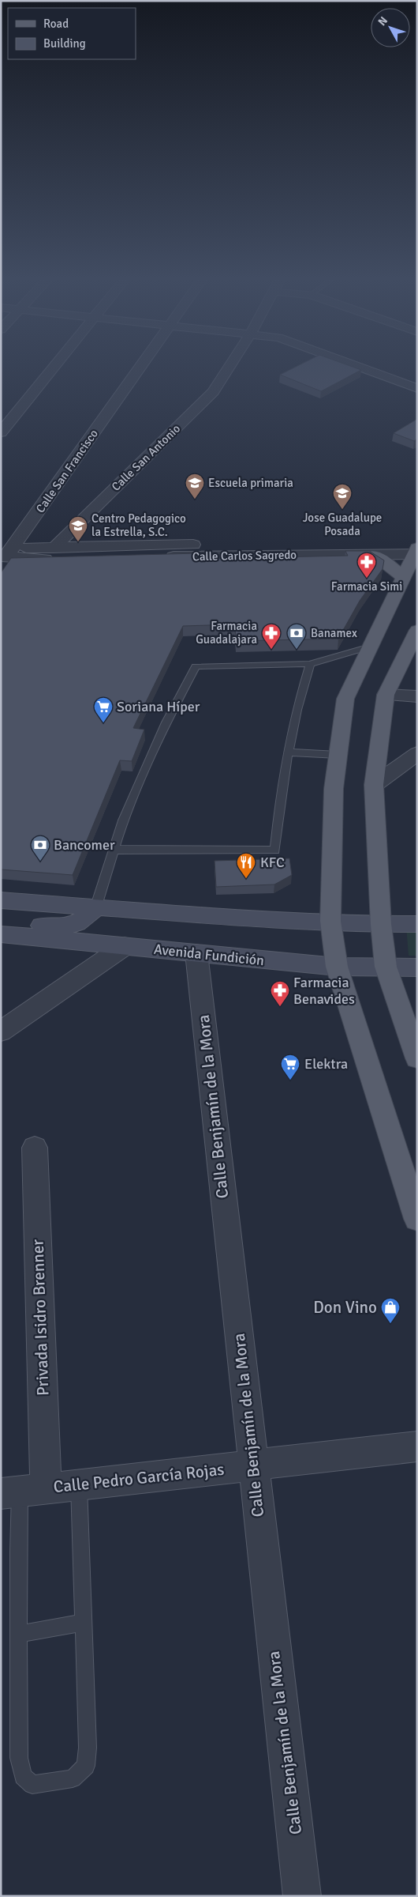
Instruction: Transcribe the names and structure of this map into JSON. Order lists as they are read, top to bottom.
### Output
{
  "streets": {
    "street": [
      "Calle San Antonio",
      "Calle San Francisco",
      "Calle Carlos Sagredo",
      "Avenida Fundición",
      "Calle Benjamín de la Mora",
      "Privada Isidro Brenner",
      "Calle Pedro García Rojas"
    ]
  },
  "crossings": [
    ["Calle San Antonio", "Calle Carlos Sagredo"],
    ["Calle San Francisco", "Calle Carlos Sagredo"],
    ["Avenida Fundición", "Calle Benjamín de la Mora"],
    ["Calle Benjamín de la Mora", "Calle Pedro García Rojas"],
    ["Privada Isidro Brenner", "Calle Pedro García Rojas"]
  ],
  "places": {
    "school or university": ["Escuela primaria", "Jose Guadalupe Posada", "Centro Pedagogico la Estrella, S.C."],
    "pharmacy": ["Farmacia Simi", "Farmacia Guadalajara", "Farmacia Benavides"],
    "bank": ["Banamex", "Bancomer"],
    "supermarket": ["Soriana Híper", "Elektra"],
    "restaurant": ["KFC"],
    "shop": ["Don Vino"]
  },
  "legend": ["Road", "Building"],
  "north": "top left"
}
